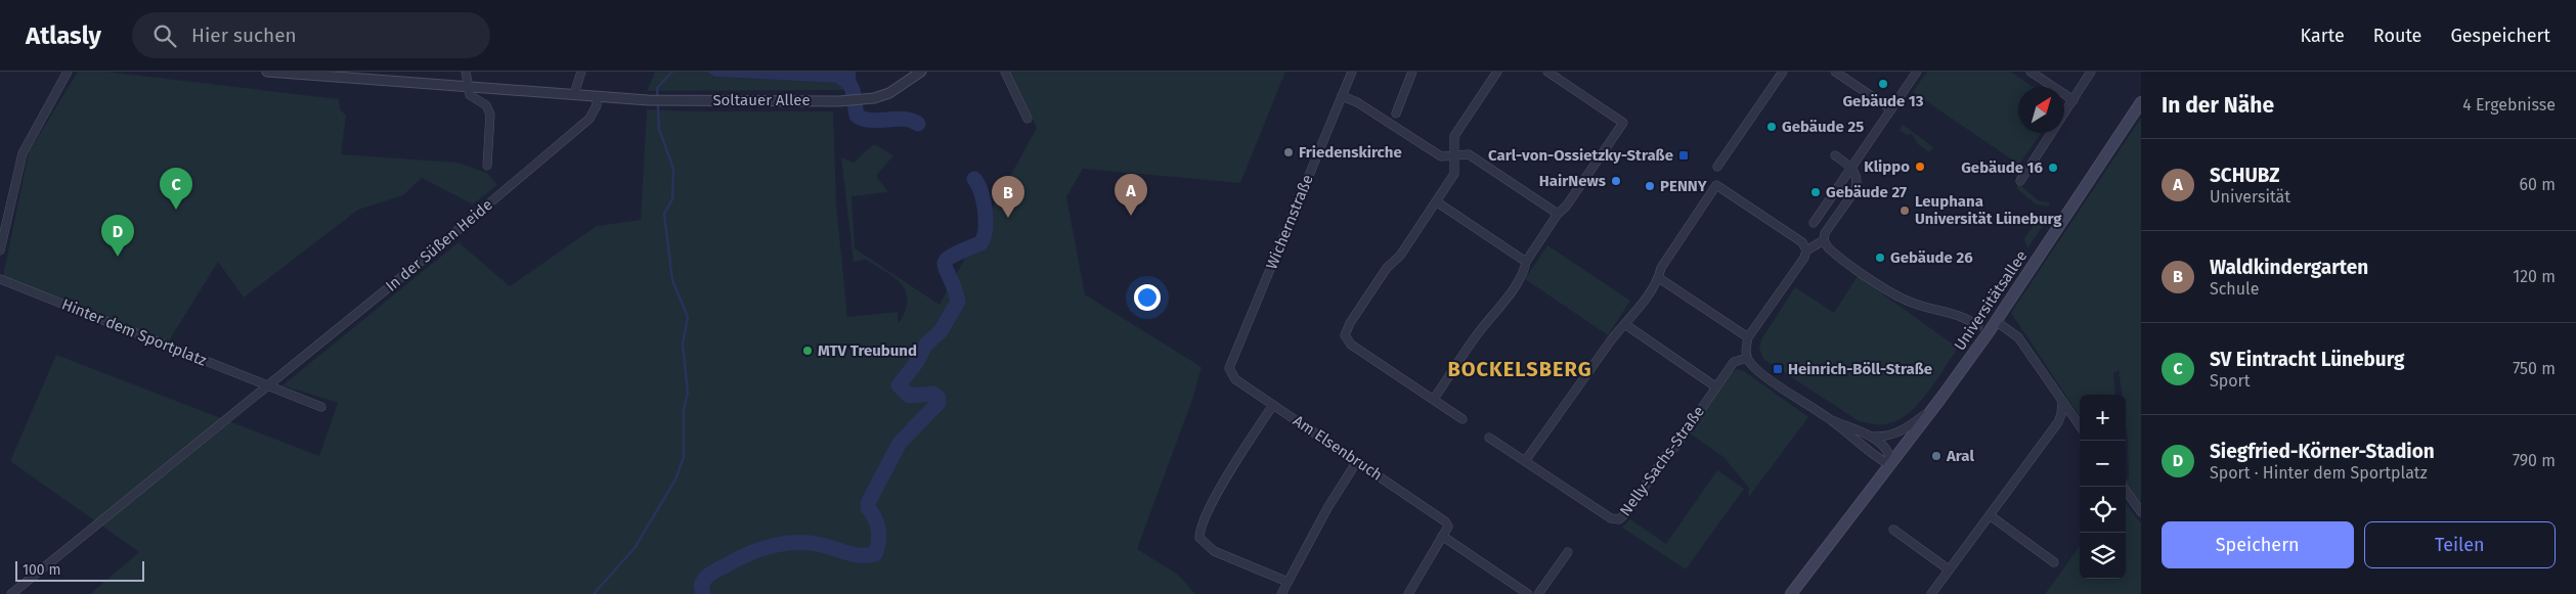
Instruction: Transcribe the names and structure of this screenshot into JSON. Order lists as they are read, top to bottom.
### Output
{
  "streets": {
    "main road": ["Universitätsallee"],
    "street": [
      "Soltauer Allee",
      "Wichernstraße",
      "In der Süßen Heide",
      "Hinter dem Sportplatz",
      "Am Elsenbruch",
      "Nelly-Sachs-Straße"
    ]
  },
  "crossings": [
    ["Soltauer Allee", "In der Süßen Heide"],
    ["Wichernstraße", "Am Elsenbruch"],
    ["In der Süßen Heide", "Hinter dem Sportplatz"]
  ],
  "districts": ["BOCKELSBERG"],
  "places": {
    "other": [
      "Gebäude 13",
      "Gebäude 25",
      "Friedenskirche",
      "Klippo",
      "Gebäude 16",
      "HairNews",
      "PENNY",
      "Gebäude 27",
      "Leuphana Universität Lüneburg",
      "Gebäude 26",
      "MTV Treubund",
      "Aral"
    ],
    "transit": ["Carl-von-Ossietzky-Straße", "Heinrich-Böll-Straße"]
  },
  "scale_bar": "100 m",
  "north": "top right",
  "page": {
    "header": "Atlasly",
    "search": "Hier suchen",
    "nav": ["Karte", "Route", "Gespeichert"],
    "heading": ["In der Nähe", "4 Ergebnisse"],
    "list": [
      {
        "mark": "A",
        "name": "SCHUBZ",
        "note": "Universität",
        "value": "60 m"
      },
      {
        "mark": "B",
        "name": "Waldkindergarten",
        "note": "Schule",
        "value": "120 m"
      },
      {
        "mark": "C",
        "name": "SV Eintracht Lüneburg",
        "note": "Sport",
        "value": "750 m"
      },
      {
        "mark": "D",
        "name": "Siegfried-Körner-Stadion",
        "note": "Sport · Hinter dem Sportplatz",
        "value": "790 m"
      }
    ],
    "pins": [
      "C",
      "A",
      "B",
      "D"
    ],
    "map_buttons": ["+", "−"],
    "buttons": ["Speichern", "Teilen"],
    "scale": "100 m"
  }
}
